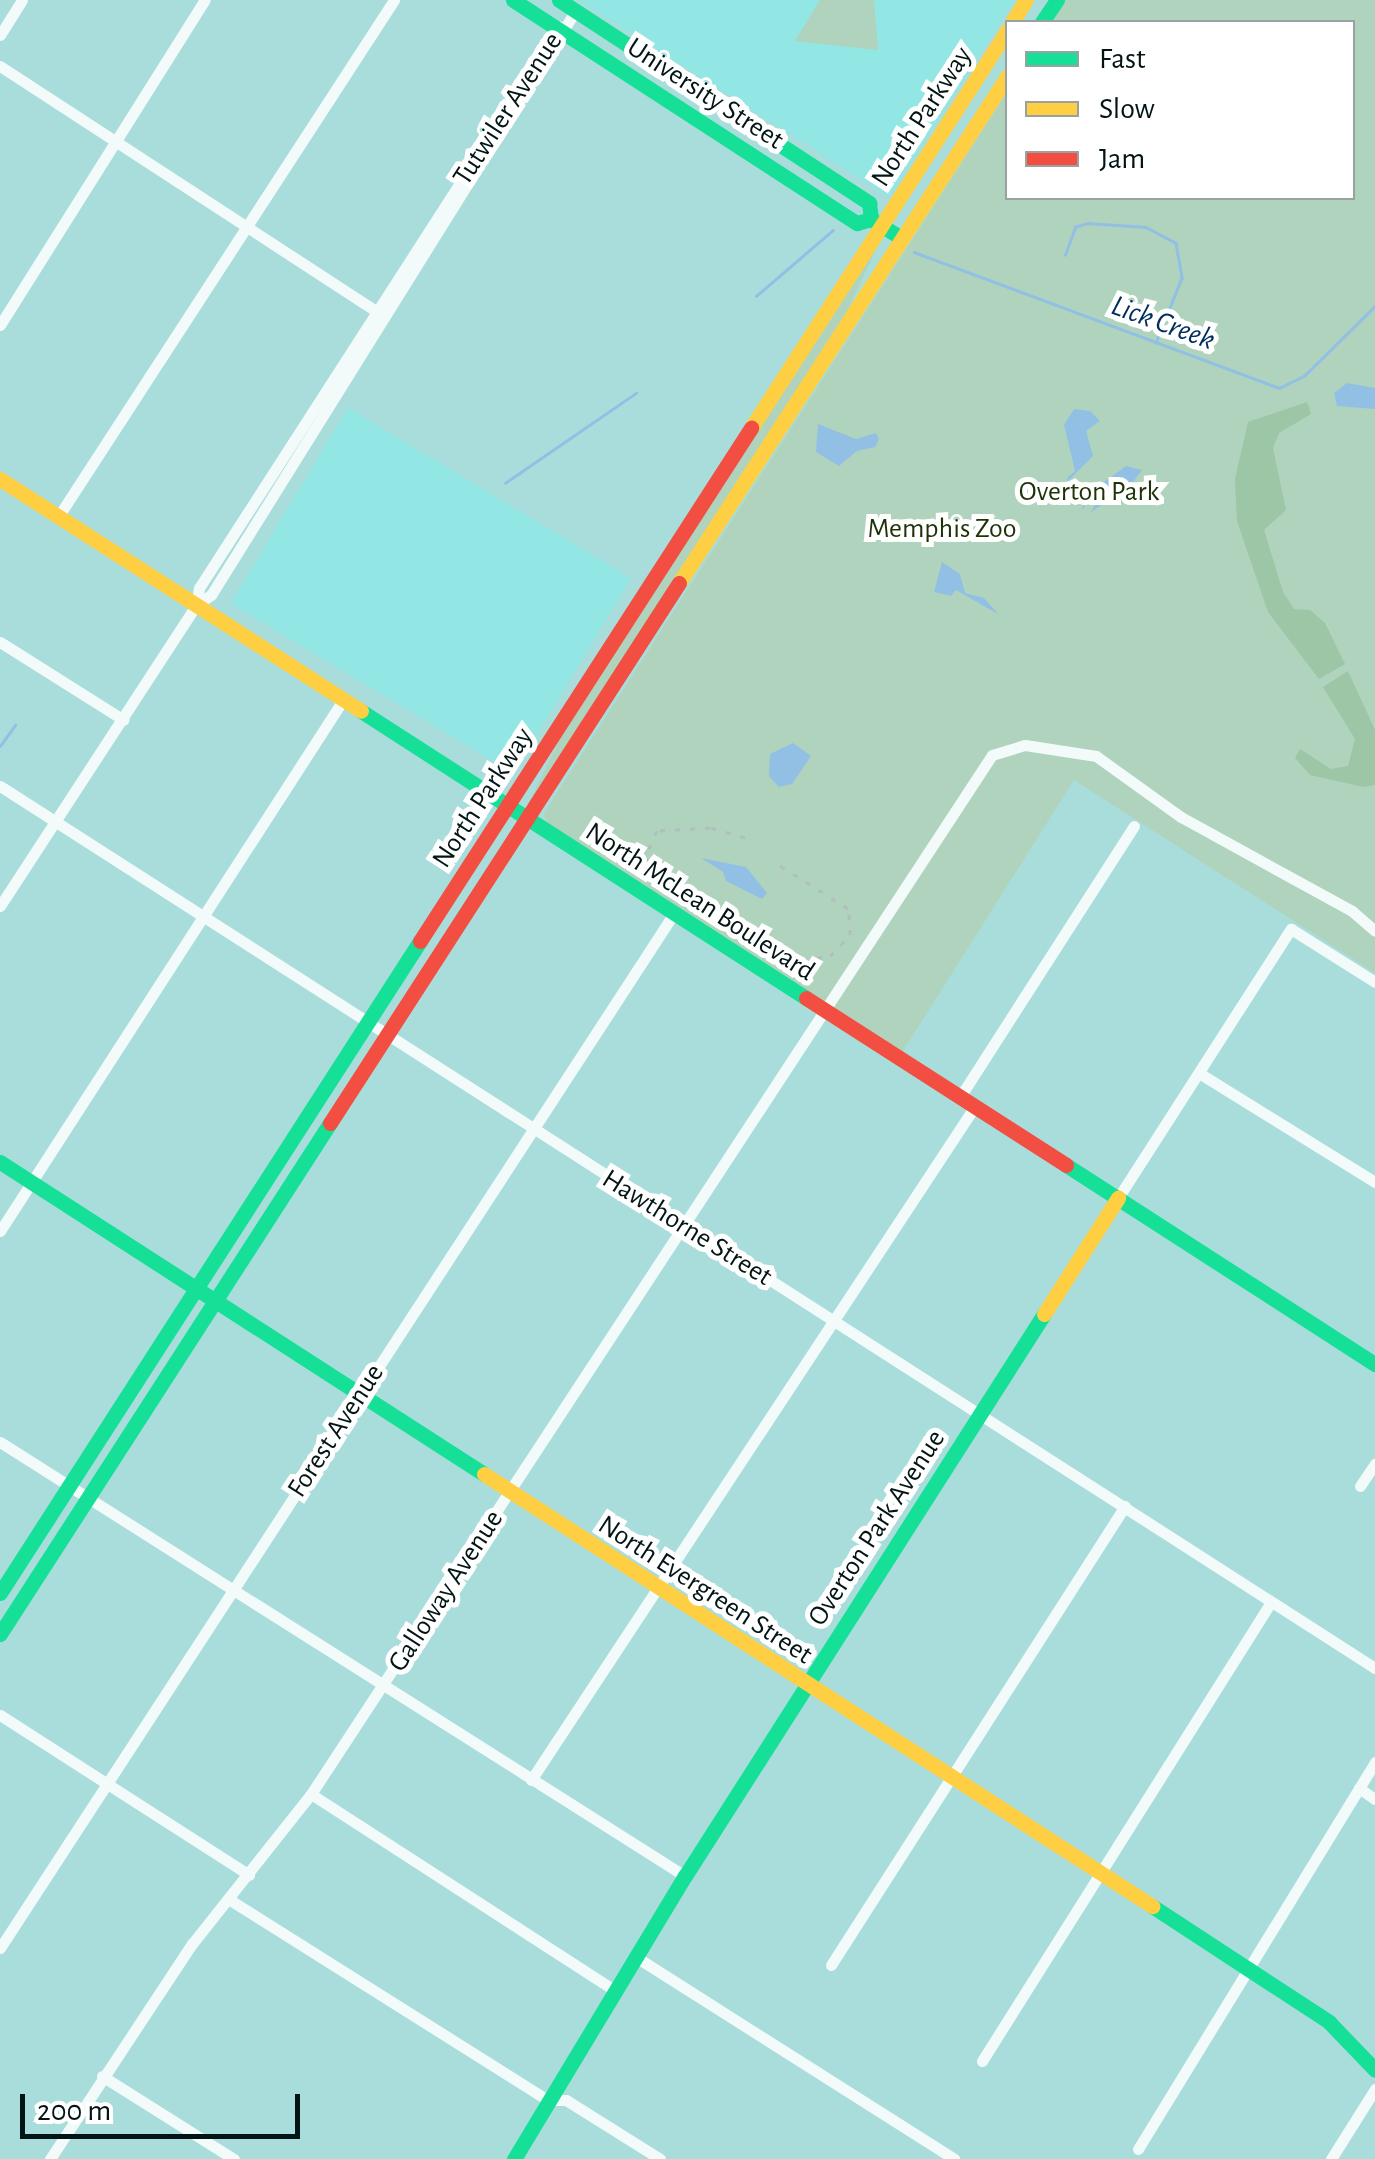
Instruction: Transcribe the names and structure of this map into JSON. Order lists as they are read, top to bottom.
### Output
{
  "streets": {
    "main road": [
      "University Street",
      "North Parkway",
      "North McLean Boulevard",
      "Overton Park Avenue",
      "North Evergreen Street"
    ],
    "street": [
      "Tutwiler Avenue",
      "Hawthorne Street",
      "Forest Avenue",
      "Galloway Avenue"
    ]
  },
  "crossings": [
    ["University Street", "Tutwiler Avenue"],
    ["University Street", "North Parkway"],
    ["Tutwiler Avenue", "North McLean Boulevard"],
    ["Tutwiler Avenue", "Hawthorne Street"],
    ["North Parkway", "North McLean Boulevard"],
    ["North Parkway", "Hawthorne Street"],
    ["North Parkway", "North Evergreen Street"],
    ["North McLean Boulevard", "Forest Avenue"],
    ["North McLean Boulevard", "Overton Park Avenue"],
    ["North McLean Boulevard", "Galloway Avenue"],
    ["Hawthorne Street", "Forest Avenue"],
    ["Hawthorne Street", "Overton Park Avenue"],
    ["Hawthorne Street", "Galloway Avenue"],
    ["Forest Avenue", "North Evergreen Street"],
    ["Overton Park Avenue", "North Evergreen Street"],
    ["North Evergreen Street", "Galloway Avenue"]
  ],
  "water": ["Lick Creek"],
  "parks": ["Overton Park", "Memphis Zoo"],
  "legend": ["Fast", "Slow", "Jam"],
  "scale_bar": "200 m"
}
